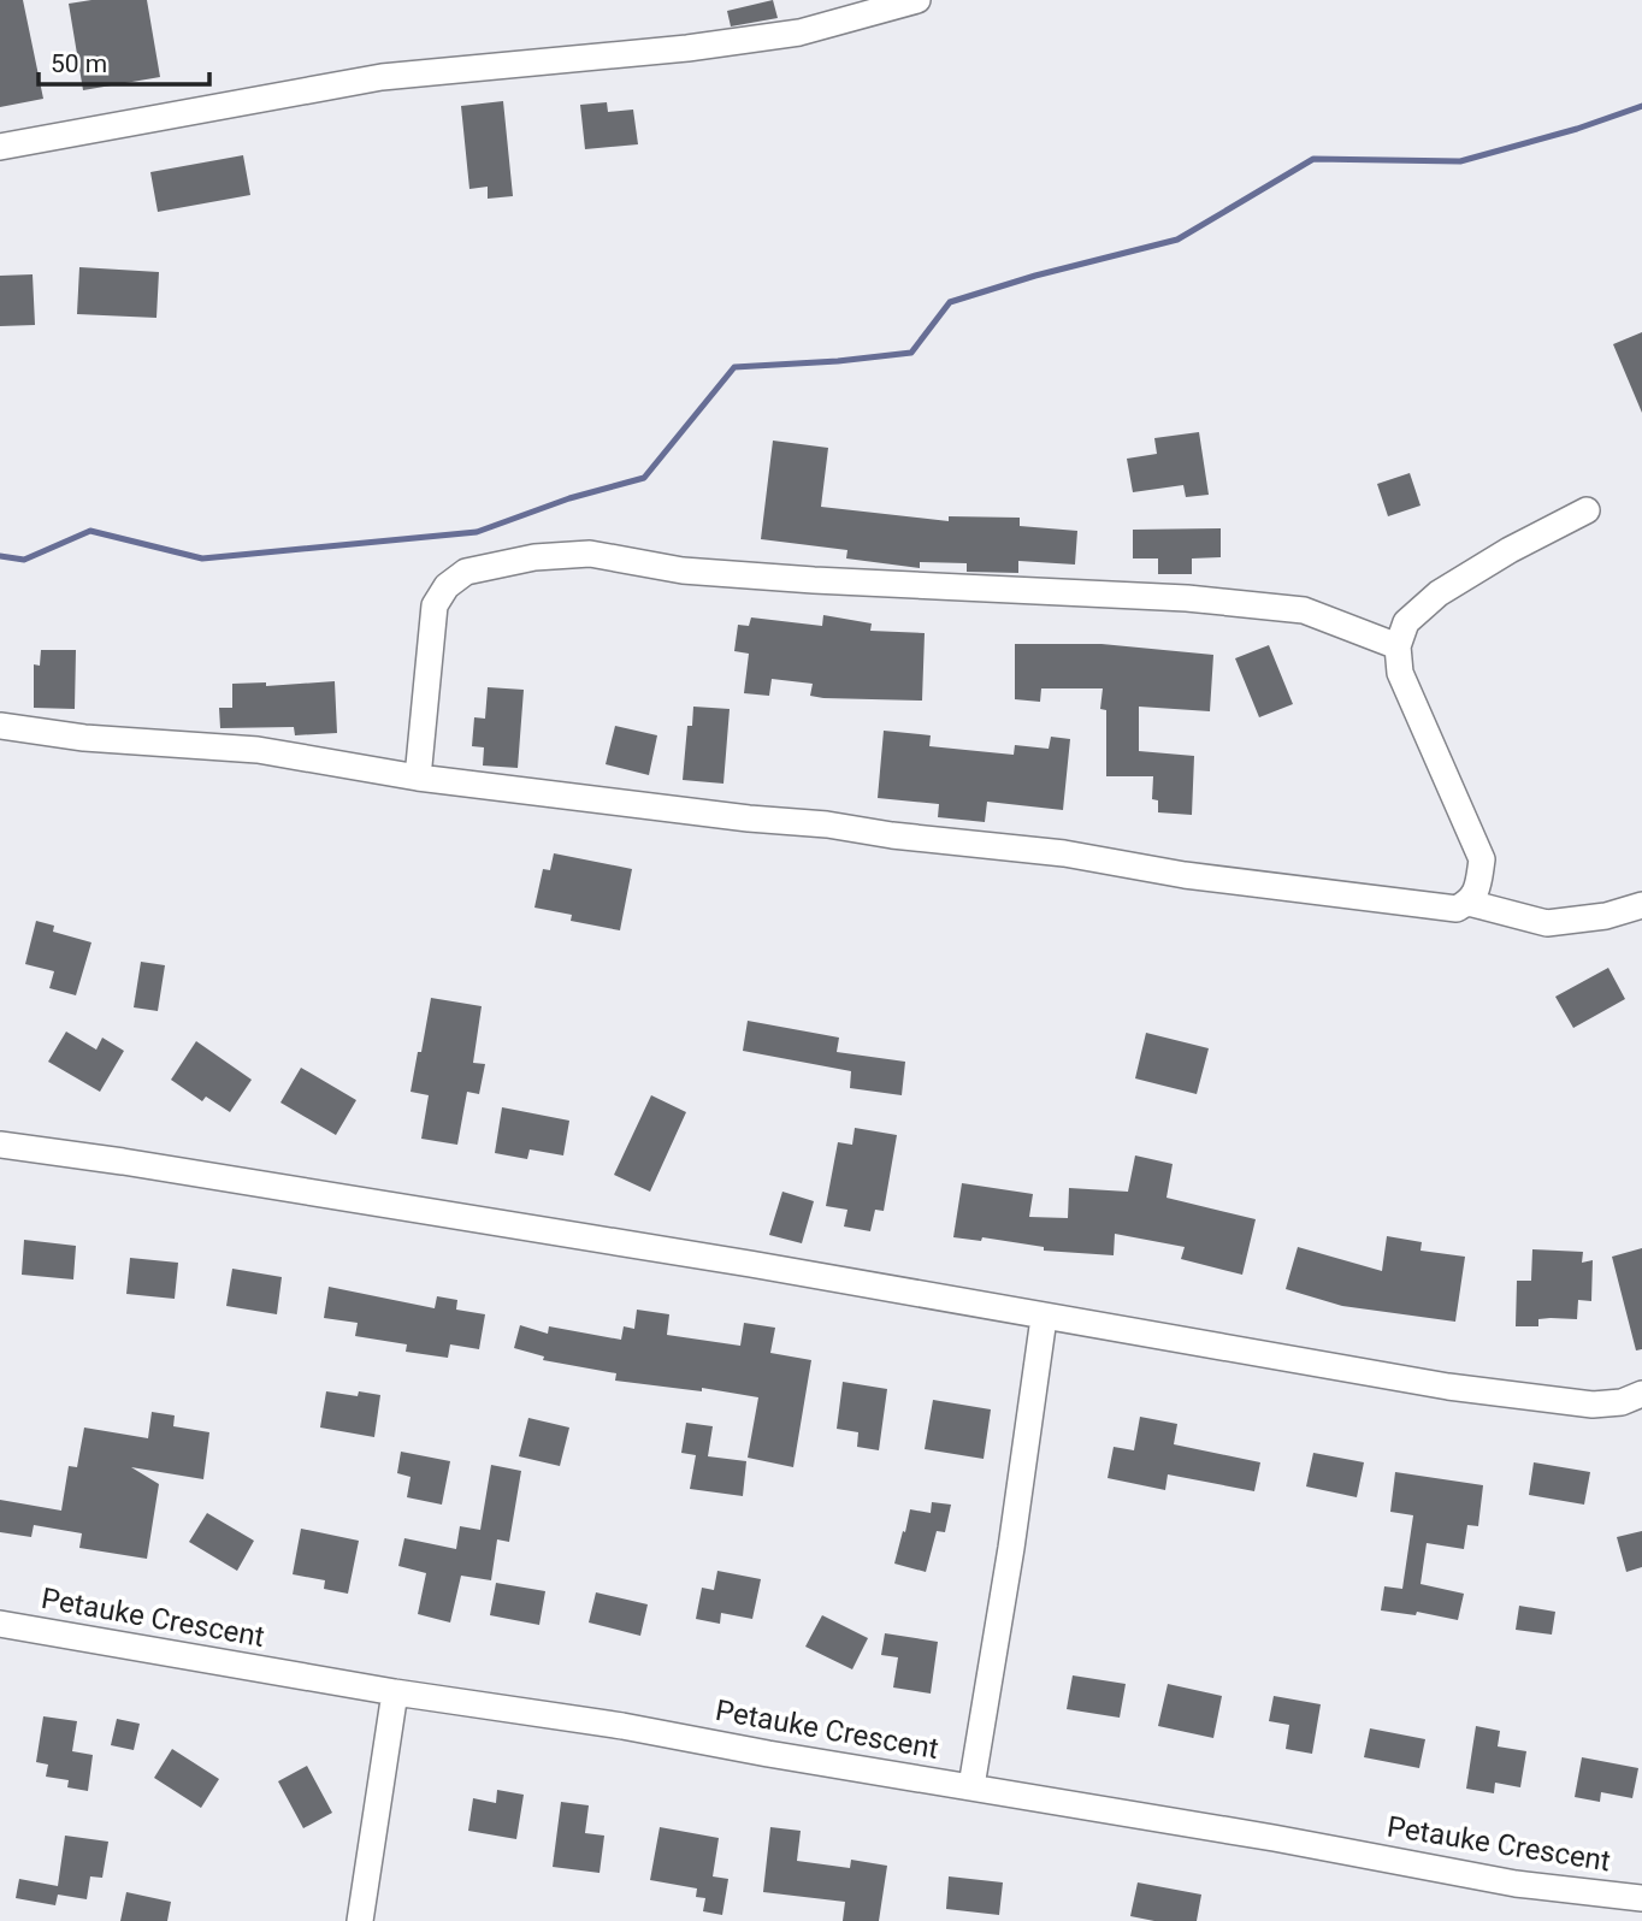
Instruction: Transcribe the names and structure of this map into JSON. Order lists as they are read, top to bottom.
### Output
{
  "streets": {
    "street": ["Petauke Crescent"]
  },
  "scale_bar": "50 m"
}
